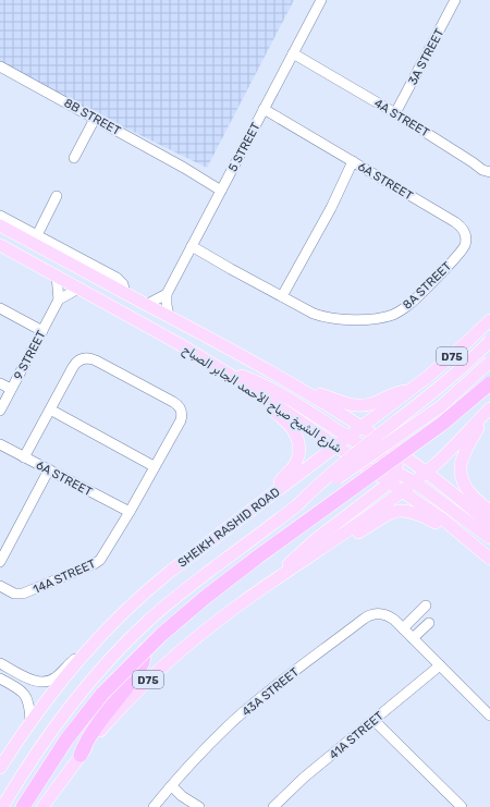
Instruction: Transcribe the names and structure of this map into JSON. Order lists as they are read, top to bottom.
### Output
{
  "streets": {
    "main road": ["D75", "شارع الشيخ صباح الأحمد الجابر الصباح", "SHEIKH RASHID ROAD"],
    "street": [
      "3A STREET",
      "8B STREET",
      "4A STREET",
      "5 STREET",
      "6A STREET",
      "8A STREET",
      "9 STREET",
      "14A STREET",
      "43A STREET",
      "41A STREET"
    ]
  },
  "crossings": [
    ["3A STREET", "4A STREET"],
    ["8B STREET", "5 STREET"],
    ["4A STREET", "5 STREET"],
    ["5 STREET", "6A STREET"],
    ["5 STREET", "8A STREET"],
    ["6A STREET", "8A STREET"],
    ["6A STREET", "14A STREET"],
    ["D75", "شارع الشيخ صباح الأحمد الجابر الصباح"],
    ["شارع الشيخ صباح الأحمد الجابر الصباح", "SHEIKH RASHID ROAD"],
    ["43A STREET", "41A STREET"]
  ]
}
